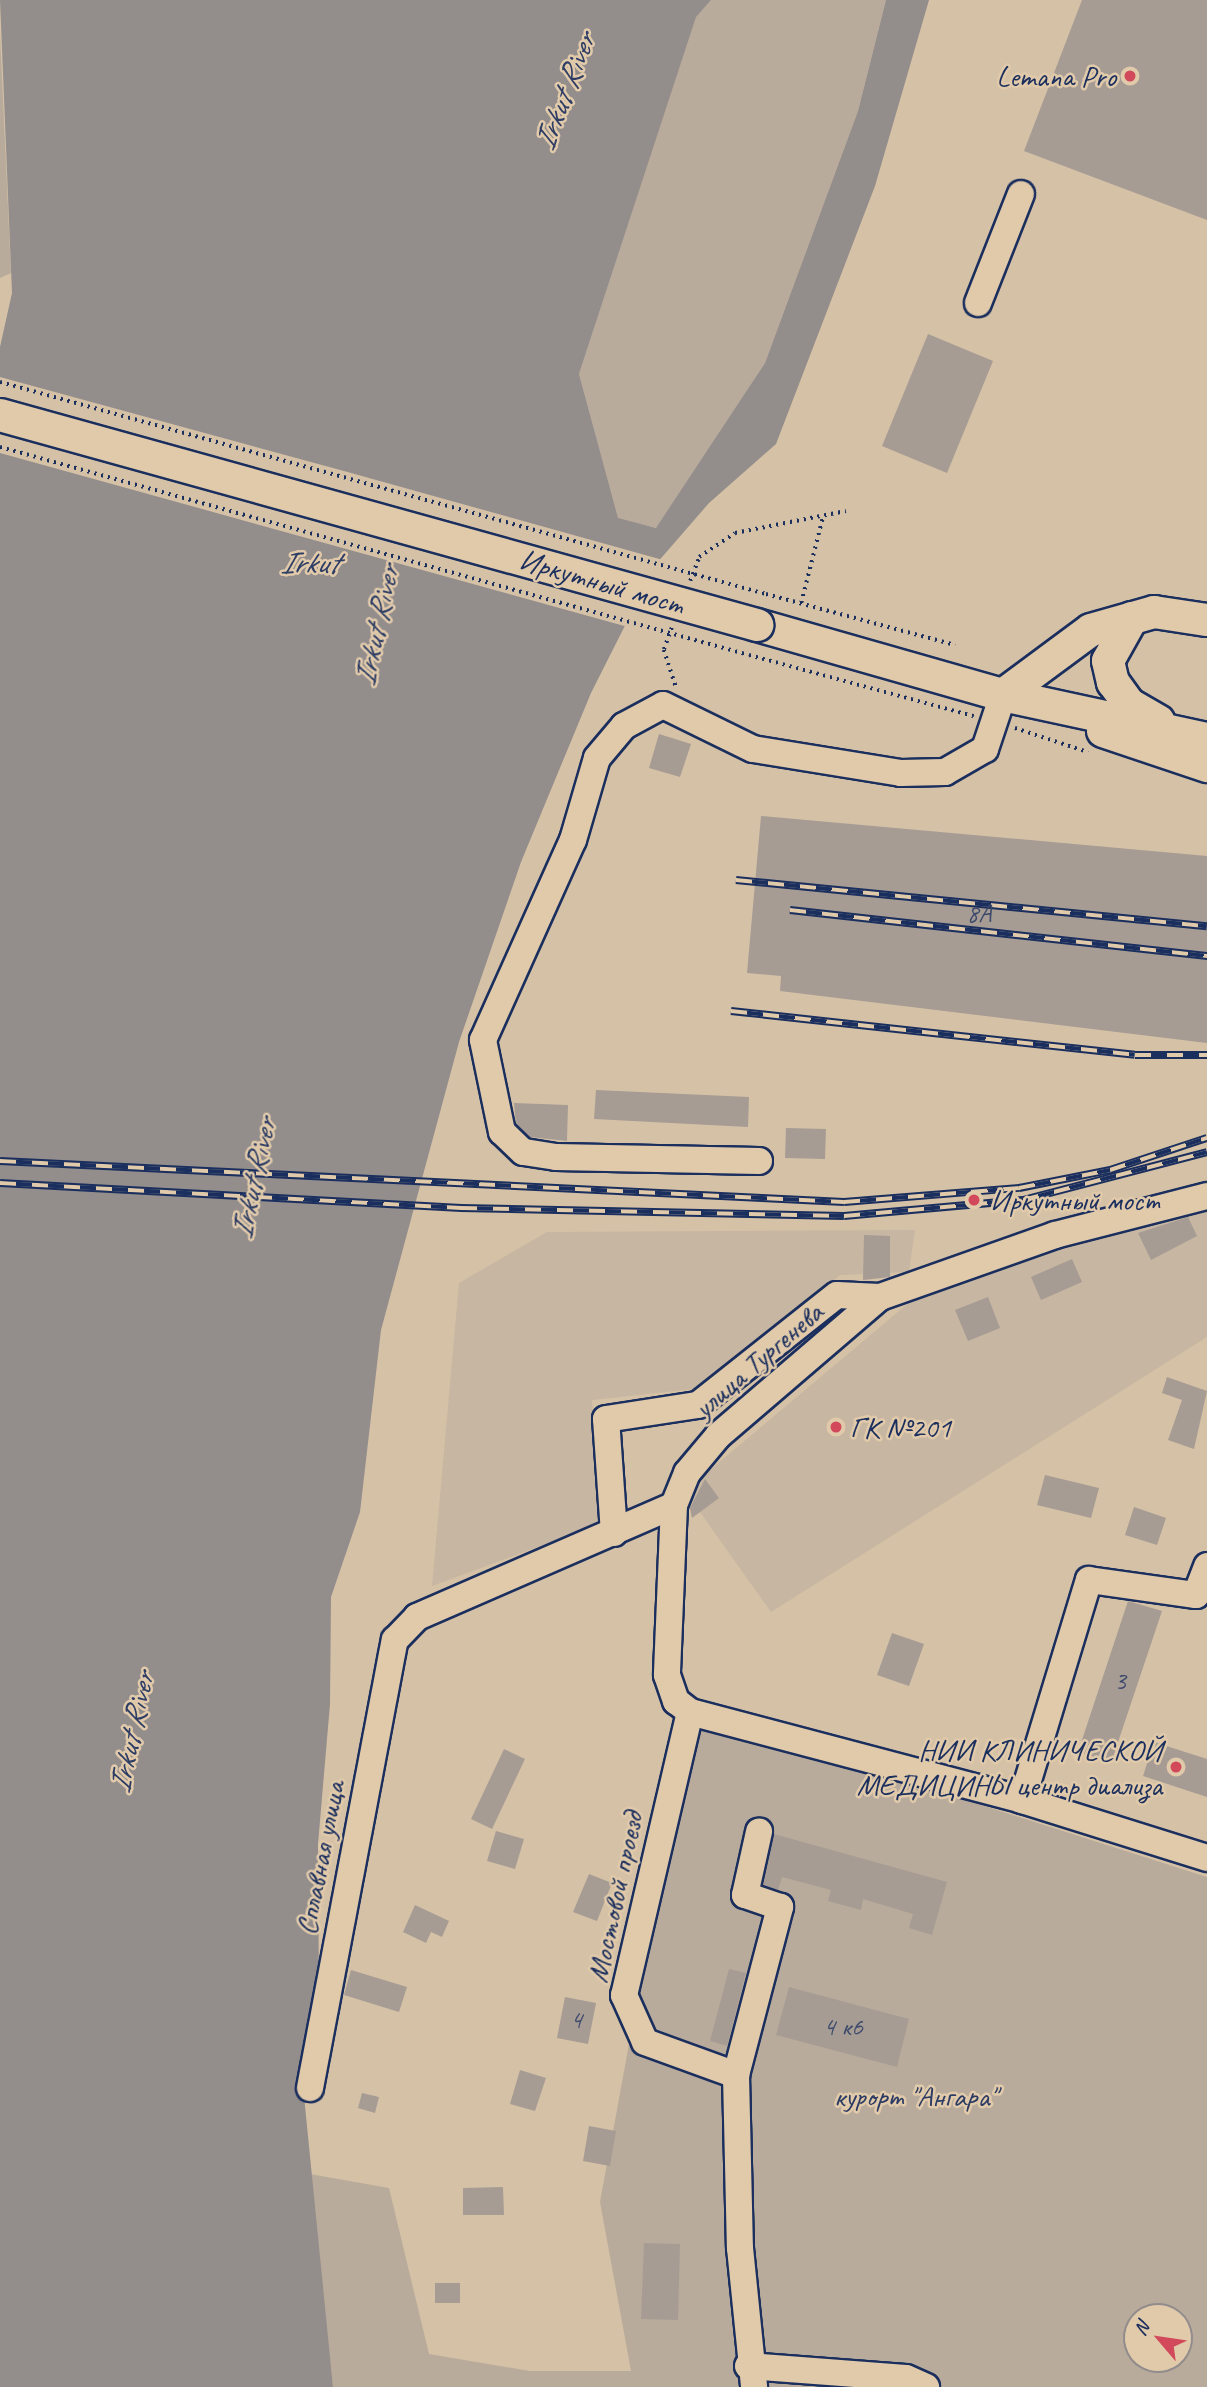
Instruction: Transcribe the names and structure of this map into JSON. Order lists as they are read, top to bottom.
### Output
{
  "streets": {
    "main road": ["Иркутный мост"],
    "street": ["улица Тургенева", "Сплавная улица", "Мостовой проезд"]
  },
  "crossings": [
    ["улица Тургенева", "Мостовой проезд"]
  ],
  "water": ["Irkut River", "Irkut"],
  "parks": ["курорт \"Ангара\""],
  "places": [
    "Lemana Pro",
    "Иркутный мост",
    "ГК №201",
    "НИИ КЛИНИЧЕСКОЙ МЕДИЦИНЫ центр диализа"
  ],
  "house_numbers": [
    "8А",
    "3",
    "4",
    "4 к6"
  ],
  "north": "top left"
}
